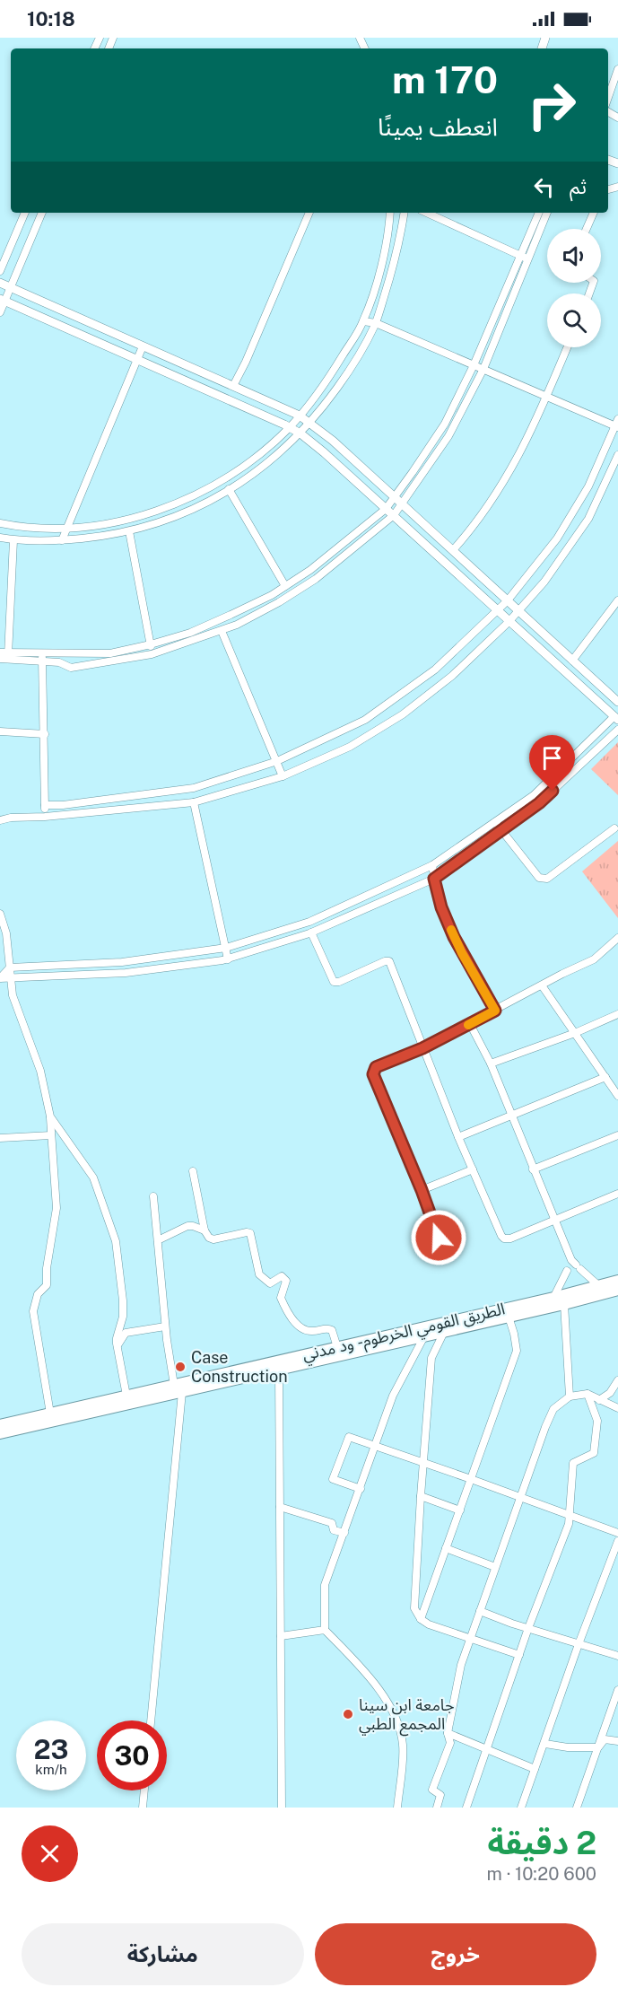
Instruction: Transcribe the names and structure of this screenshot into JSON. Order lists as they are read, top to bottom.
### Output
{
  "streets": {
    "highway": ["الطريق القومي الخرطوم - ود مدني"]
  },
  "places": ["Case Construction", "جامعة ابن سينا المجمع الطبي"],
  "page": {
    "status": "10:18",
    "turn": ["170 m", "انعطف يمينًا"],
    "then": "ثم",
    "speed": "23 km/h",
    "limit": "30",
    "heading": ["2 دقيقة", "600 m · 10:20"],
    "buttons": ["خروج", "مشاركة"]
  }
}
